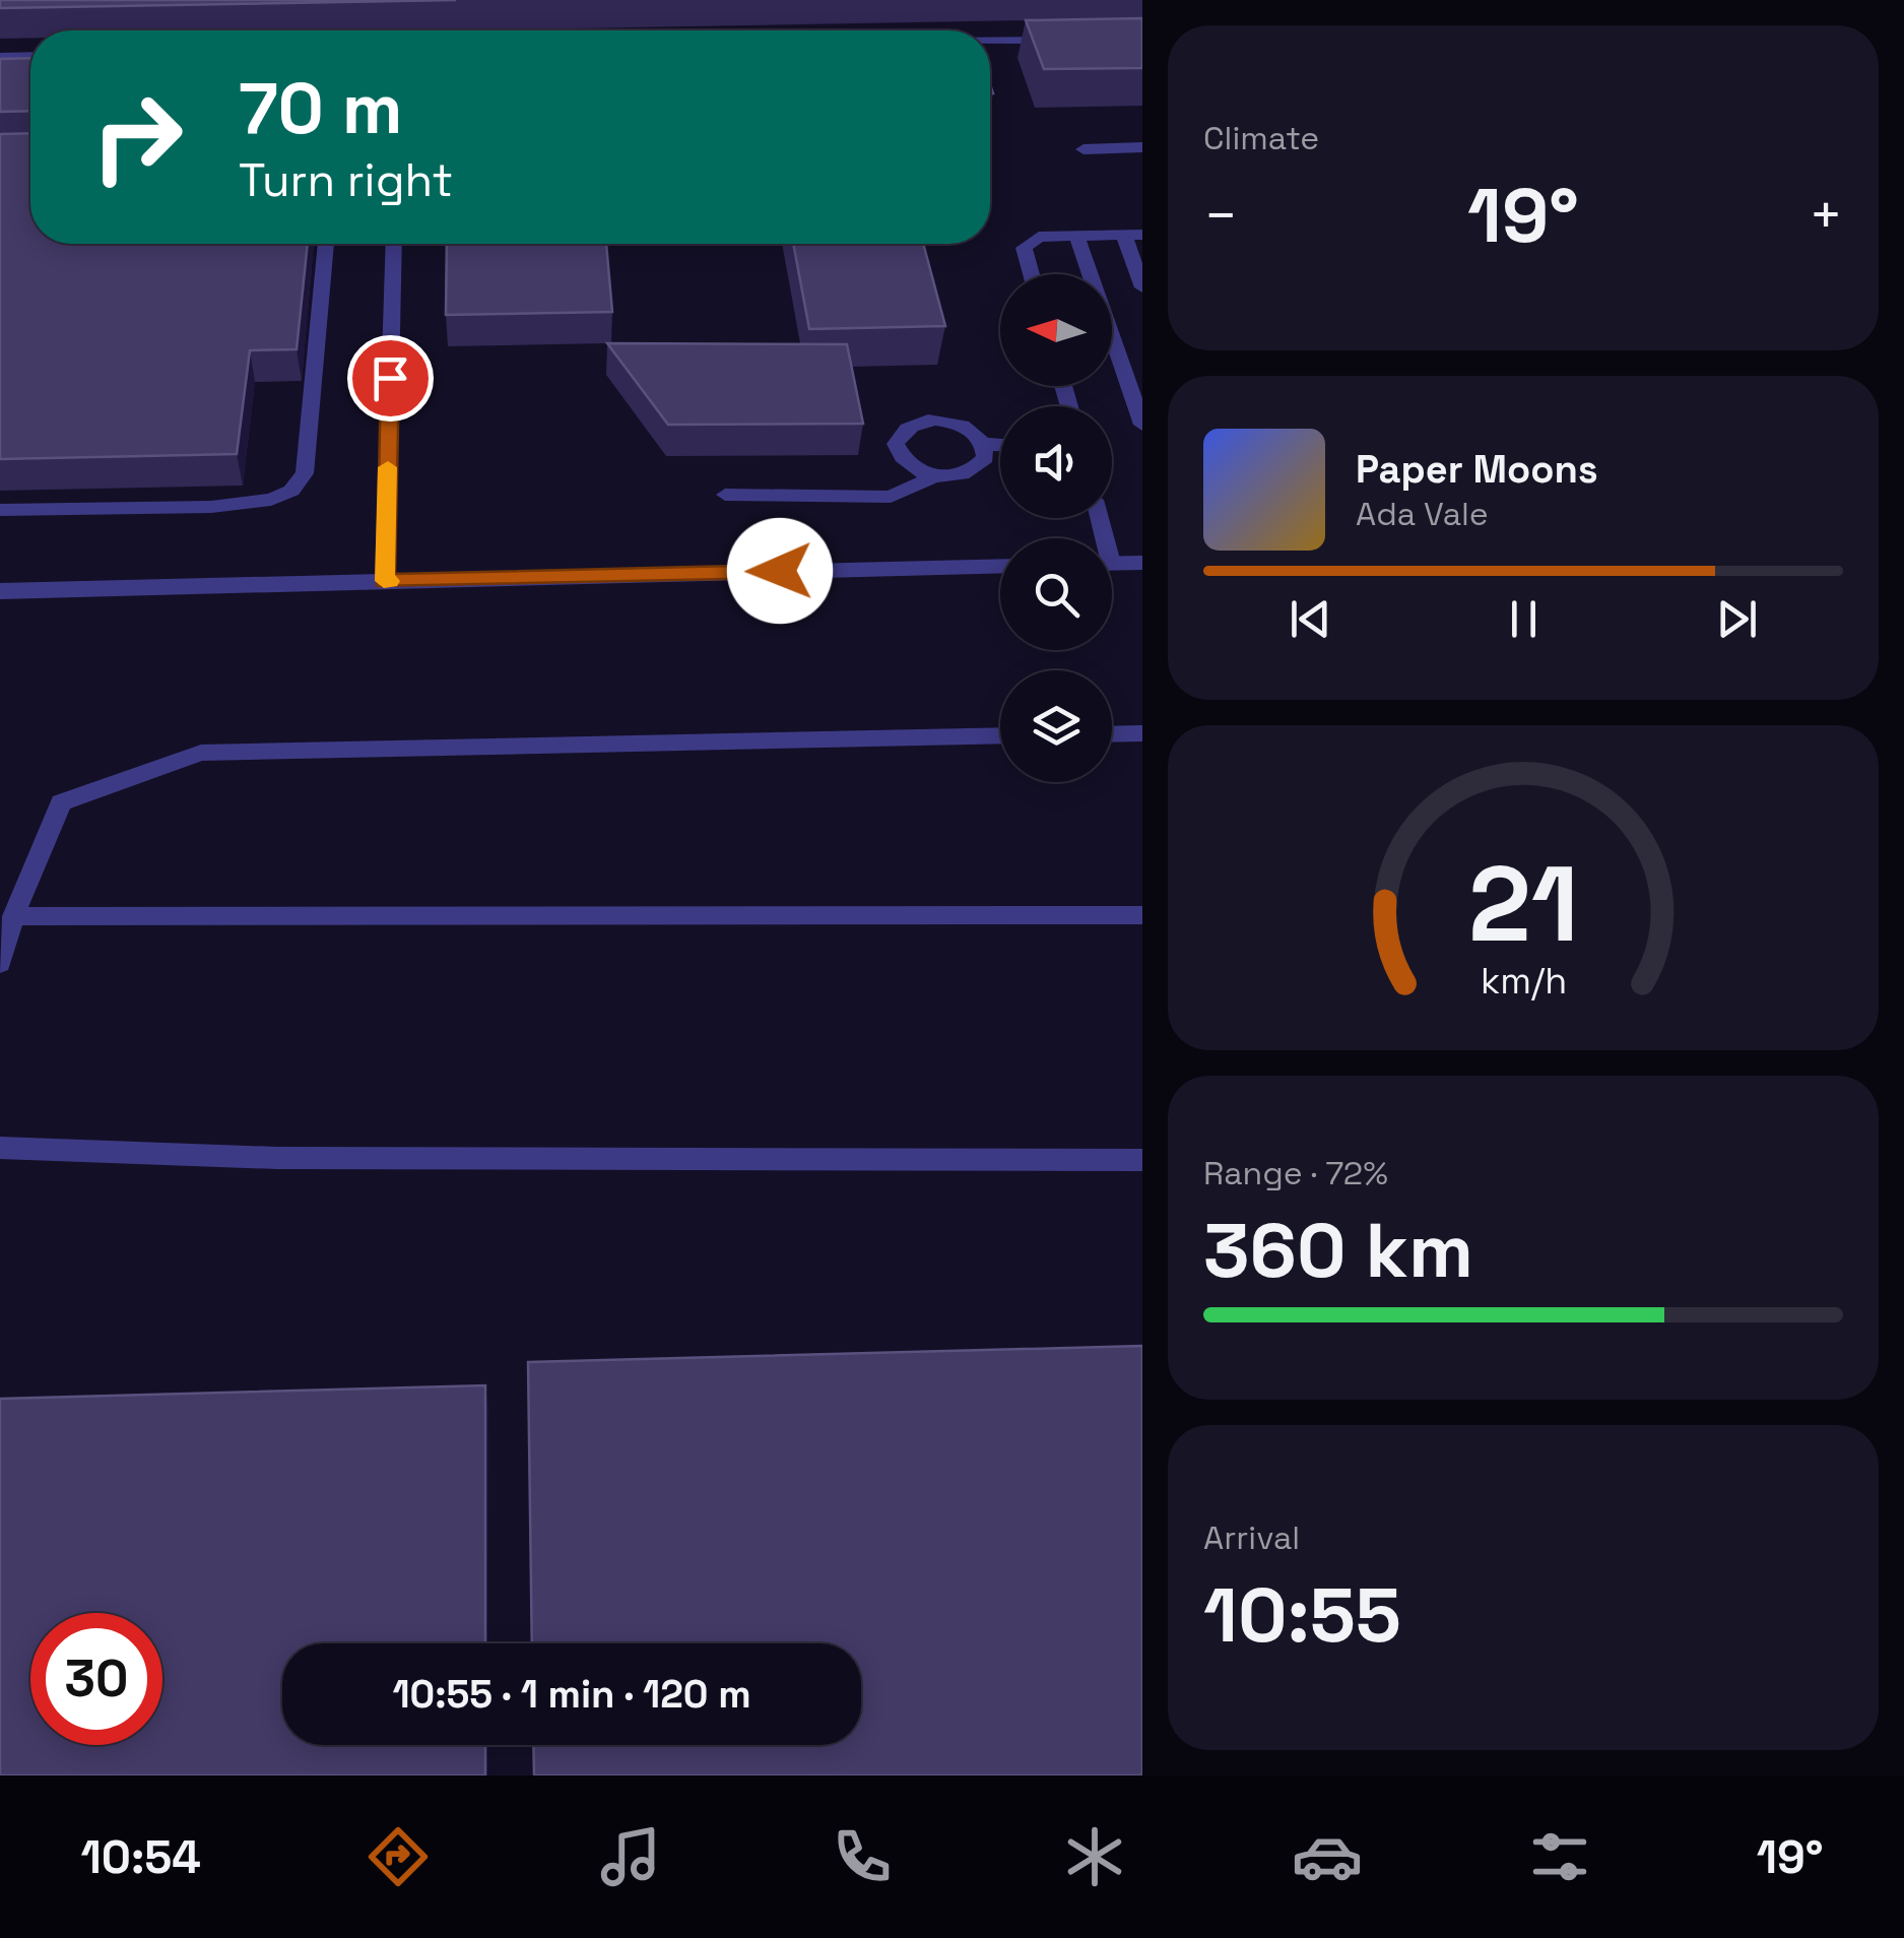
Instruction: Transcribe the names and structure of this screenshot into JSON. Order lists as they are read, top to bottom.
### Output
{
  "north": "left",
  "page": {
    "tile": [
      "Climate",
      ["Range · 72%", "360 km"],
      ["Arrival", "10:55"]
    ],
    "turn": ["70 m", "Turn right"],
    "heat": ["−", "19°", "+"],
    "song": ["Paper Moons", "Ada Vale"],
    "limit": "30",
    "trip": "10:55 · 1 min · 120 m",
    "tabs": ["10:54", "19°"],
    "gauge": ["21", "km/h"]
  }
}
